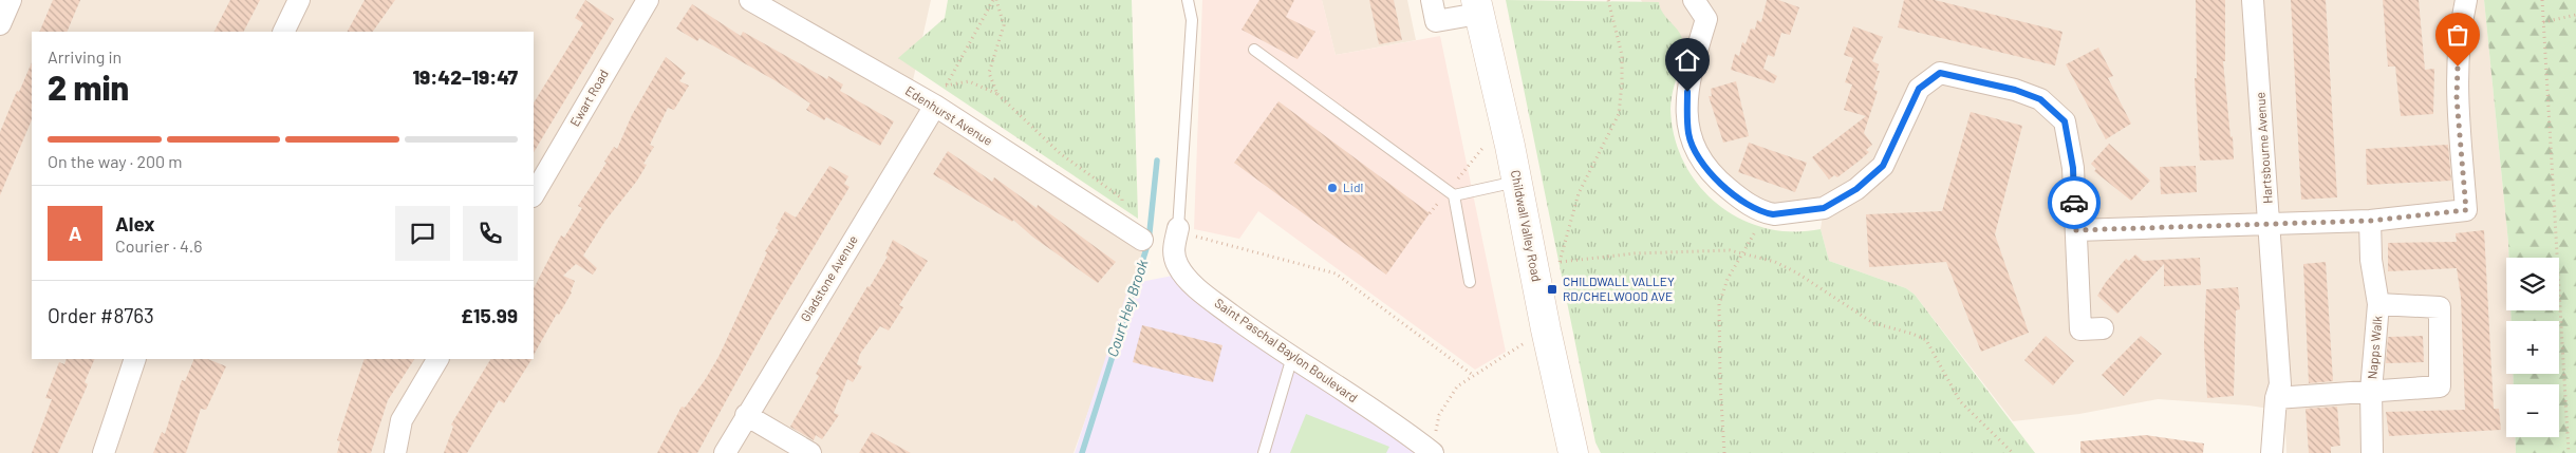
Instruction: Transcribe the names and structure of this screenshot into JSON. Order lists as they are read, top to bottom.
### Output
{
  "streets": {
    "main road": ["Childwall Valley Road"],
    "street": [
      "Ewart Road",
      "Edenhurst Avenue",
      "Hartsbourne Avenue",
      "Gladstone Avenue",
      "Napps Walk",
      "Saint Paschal Baylon Boulevard"
    ]
  },
  "crossings": [
    ["Edenhurst Avenue", "Gladstone Avenue"]
  ],
  "water": ["Court Hey Brook"],
  "places": {
    "other": ["Lidl"],
    "transit": ["CHILDWALL VALLEY RD/CHELWOOD AVE"]
  },
  "page": {
    "heading": ["2 min", "Arriving in", "19:42–19:47"],
    "panel": [
      "Alex",
      "Courier · 4.6",
      "Order #8763",
      "£15.99"
    ],
    "bar": "On the way · 200 m",
    "round": "A",
    "map_buttons": ["+", "−"]
  }
}
